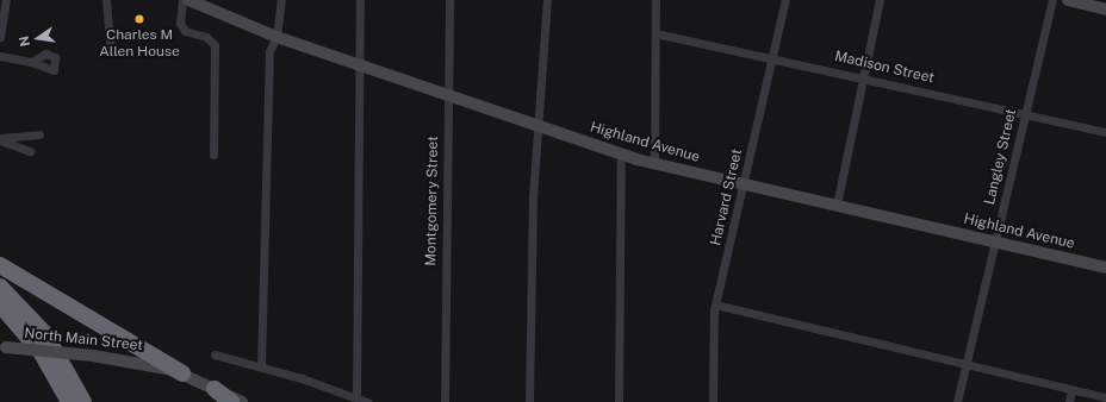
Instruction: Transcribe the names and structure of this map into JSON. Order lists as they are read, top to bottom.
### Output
{
  "streets": {
    "street": [
      "Madison Street",
      "Highland Avenue",
      "Langley Street",
      "Harvard Street",
      "Montgomery Street",
      "North Main Street"
    ]
  },
  "crossings": [
    ["Madison Street", "Langley Street"],
    ["Madison Street", "Harvard Street"],
    ["Highland Avenue", "Langley Street"],
    ["Highland Avenue", "Harvard Street"],
    ["Highland Avenue", "Montgomery Street"]
  ],
  "places": ["Charles M Allen House"],
  "north": "left"
}
